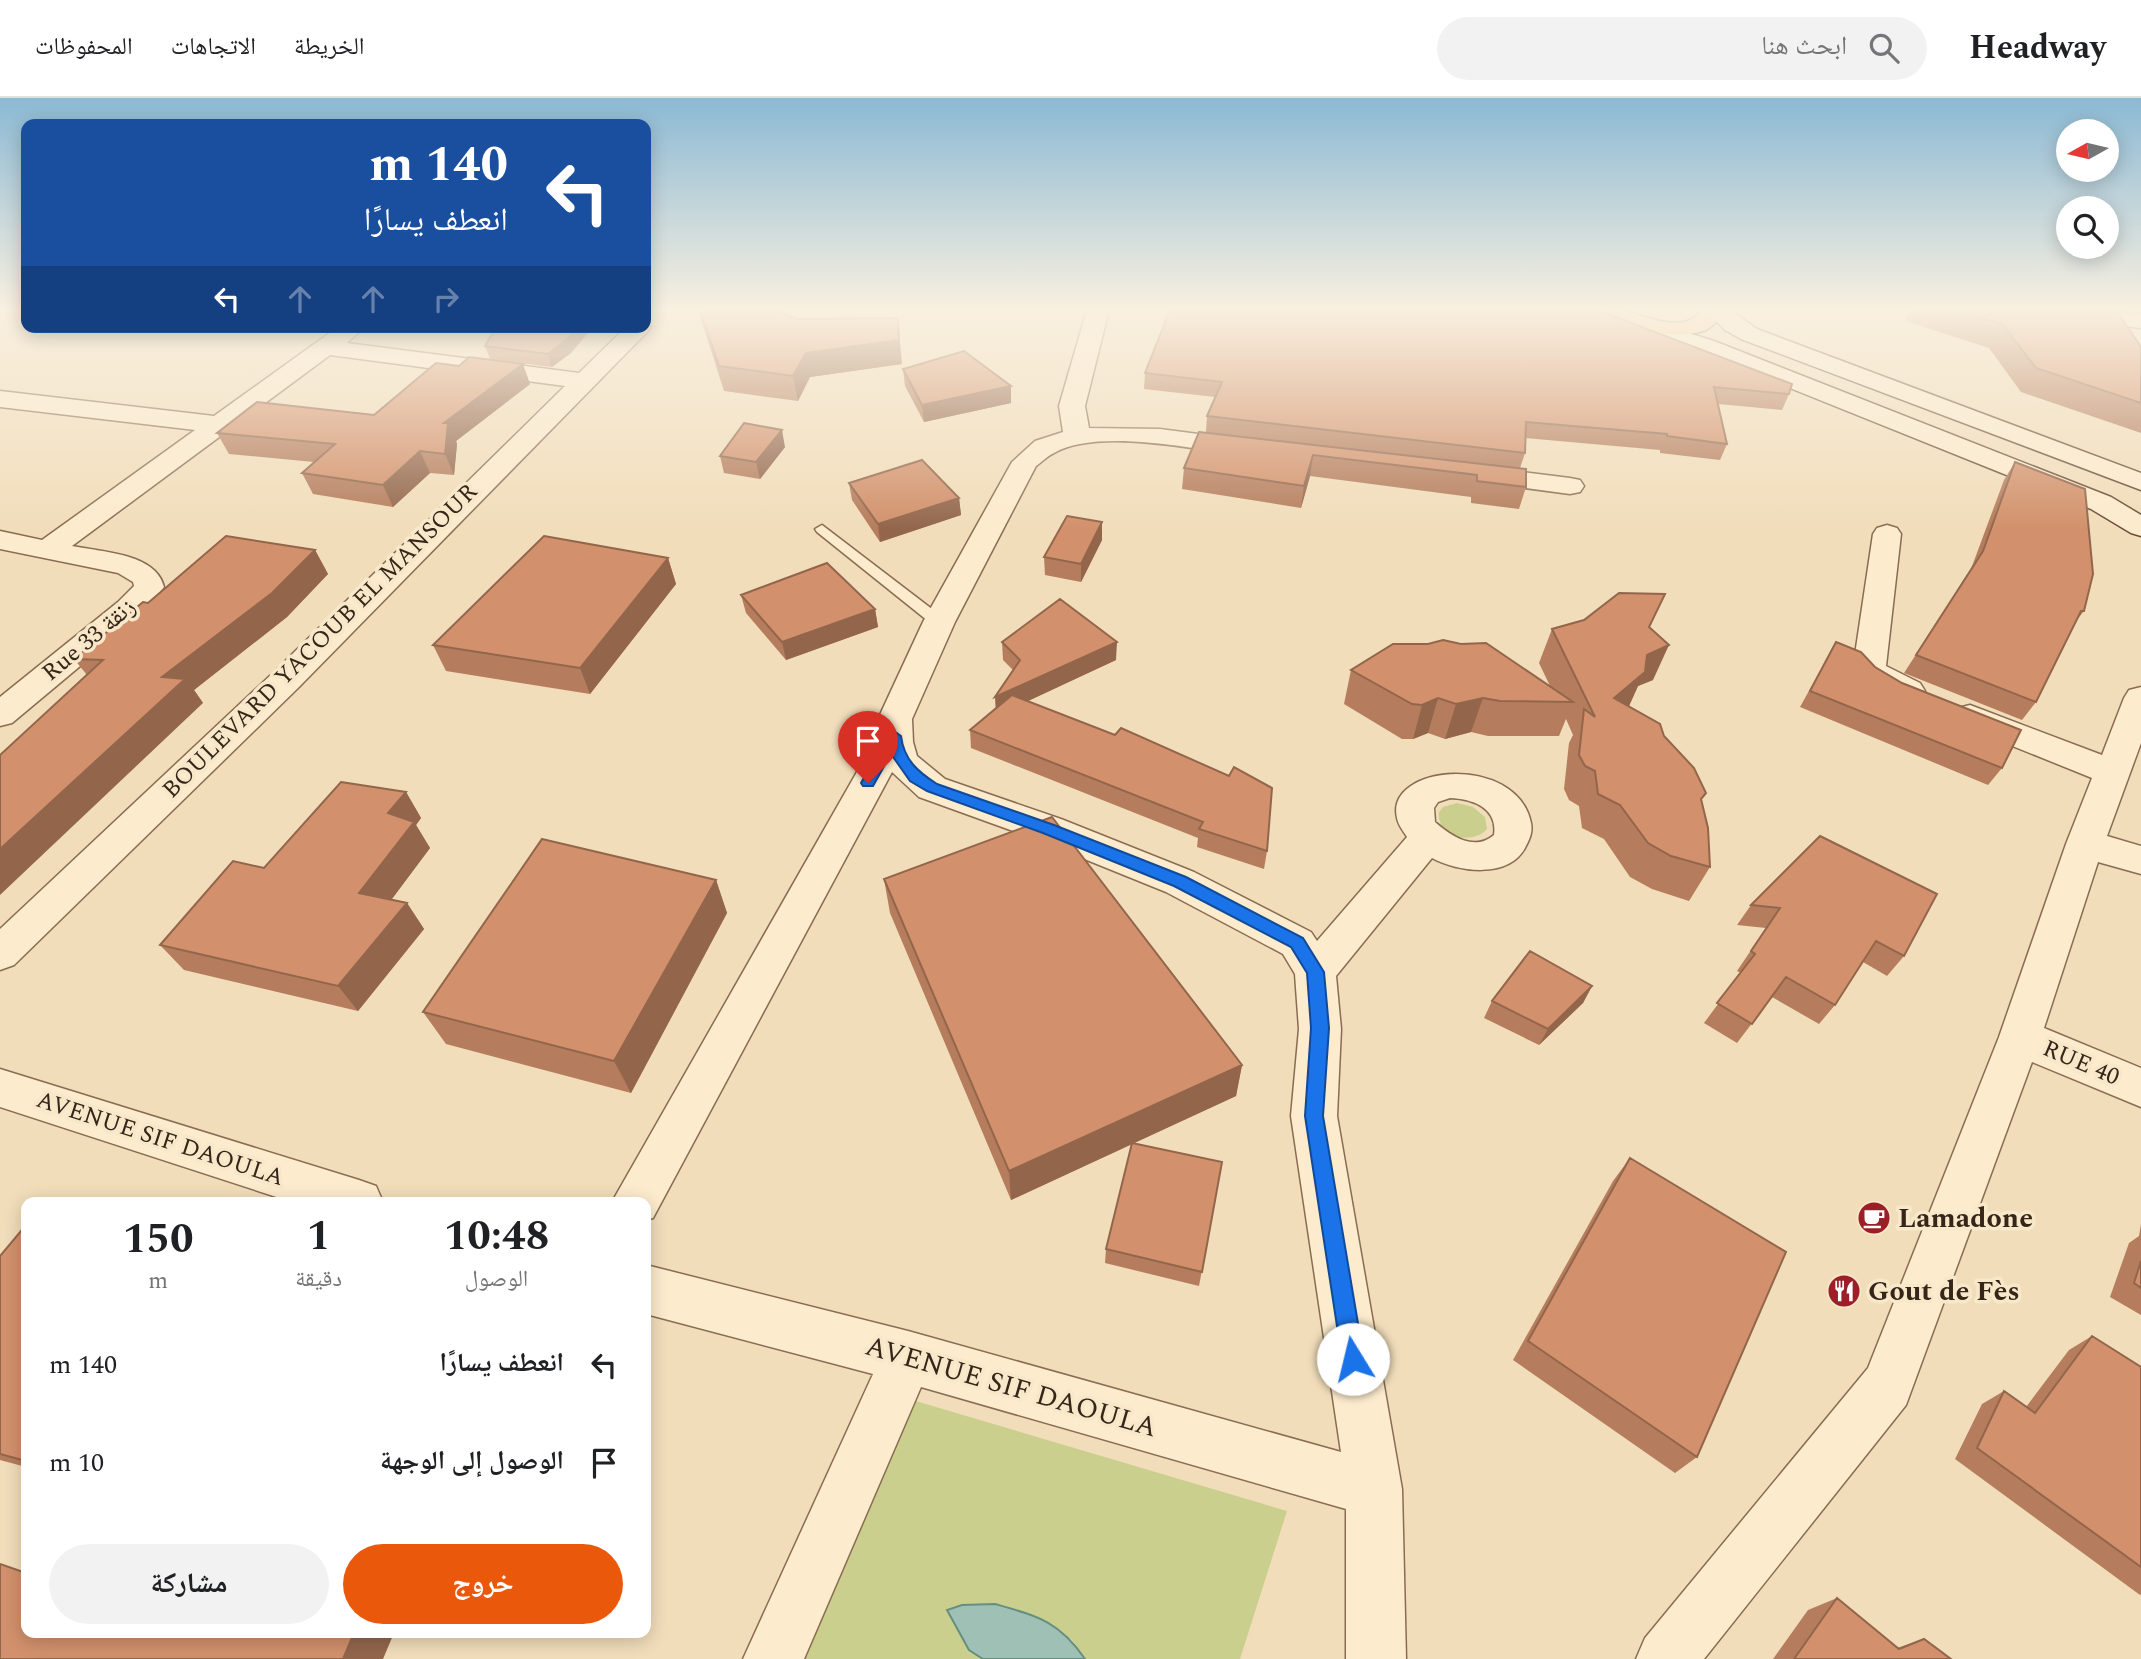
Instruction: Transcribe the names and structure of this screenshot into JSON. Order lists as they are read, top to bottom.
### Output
{
  "streets": {
    "street": [
      "Rue 33 زنقة",
      "BOULEVARD YACOUB EL MANSOUR",
      "RUE 40",
      "AVENUE SIF DAOULA"
    ]
  },
  "places": {
    "cafe": ["Lamadone"],
    "restaurant": ["Gout de Fès"]
  },
  "north": "left",
  "page": {
    "header": "Headway",
    "search": "ابحث هنا",
    "nav": ["الخريطة", "الاتجاهات", "المحفوظات"],
    "turn": ["140 m", "انعطف يسارًا"],
    "eta": [
      "10:48",
      "الوصول",
      "1",
      "دقيقة",
      "150",
      "m"
    ],
    "list": [
      {
        "name": "انعطف يسارًا",
        "value": "140 m"
      },
      {
        "name": "الوصول إلى الوجهة",
        "value": "10 m"
      }
    ],
    "buttons": ["خروج", "مشاركة"]
  }
}
